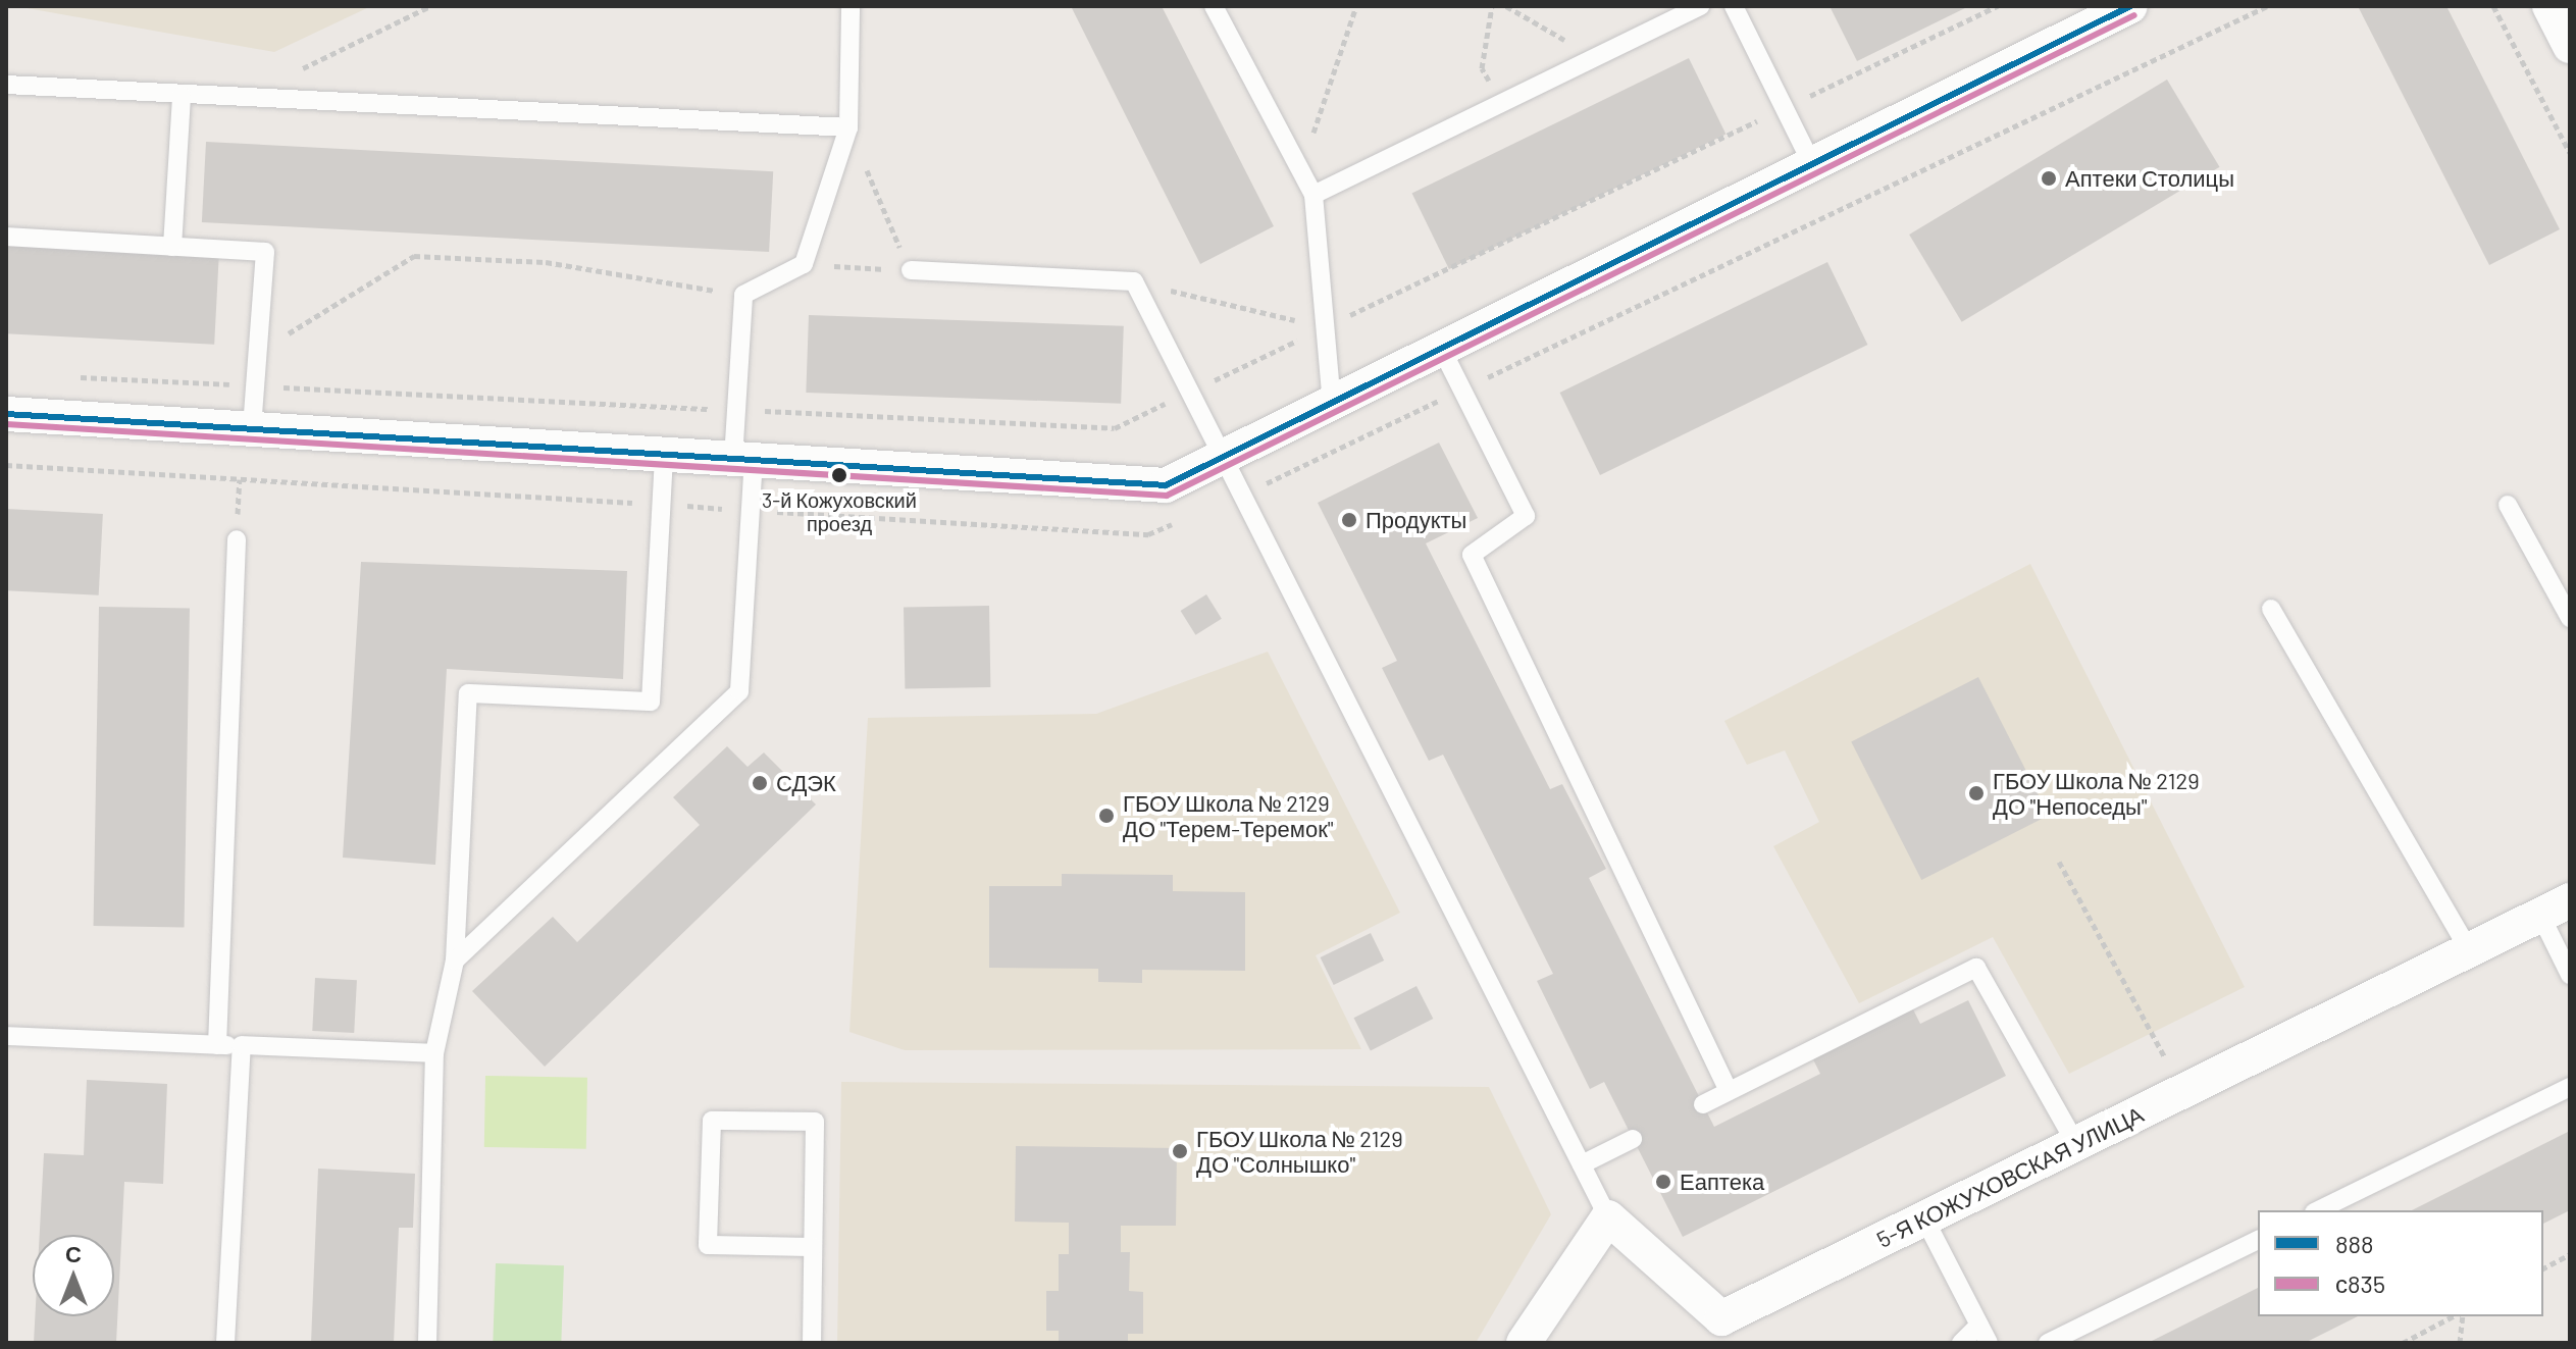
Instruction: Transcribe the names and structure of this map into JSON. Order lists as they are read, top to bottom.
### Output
{
  "streets": {
    "street": ["5-Я КОЖУХОВСКАЯ УЛИЦА"]
  },
  "places": [
    "Аптеки Столицы",
    "3-й Кожуховский проезд",
    "Продукты",
    "СДЭК",
    "ГБОУ Школа № 2129 ДО \"Непоседы\"",
    "ГБОУ Школа № 2129 ДО \"Терем-Теремок\"",
    "ГБОУ Школа № 2129 ДО \"Солнышко\"",
    "Еаптека"
  ],
  "lines": ["transit line 888", "transit line с835"],
  "legend": ["888", "с835"],
  "north": "top"
}
